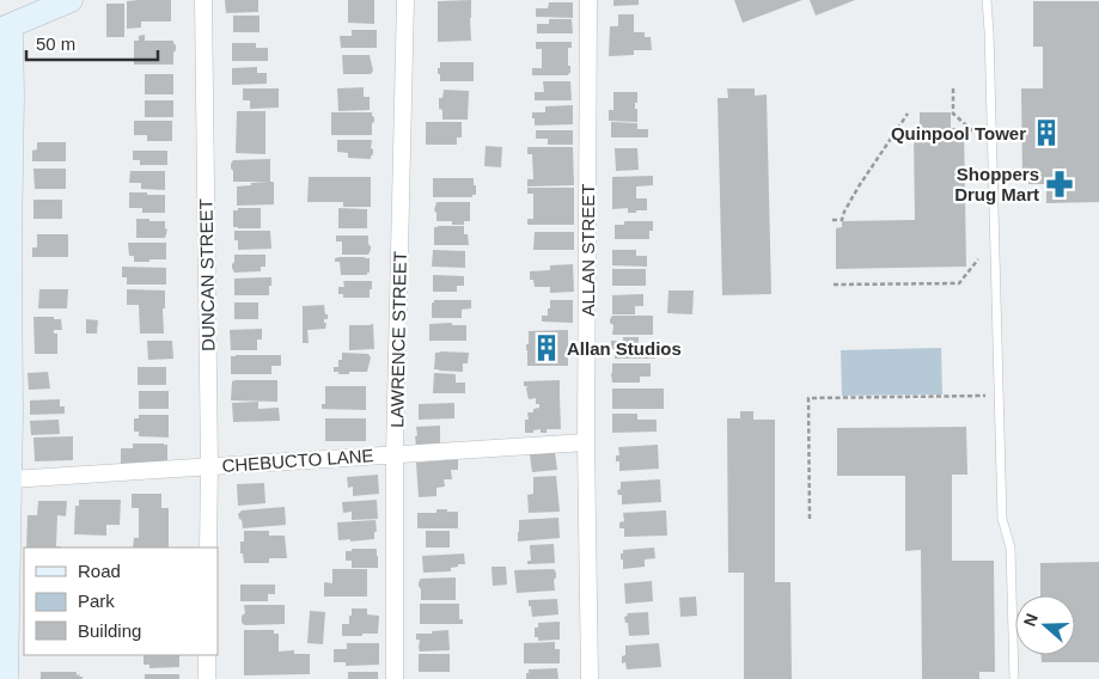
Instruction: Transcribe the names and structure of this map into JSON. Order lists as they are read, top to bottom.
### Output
{
  "streets": {
    "street": [
      "ALLAN STREET",
      "DUNCAN STREET",
      "LAWRENCE STREET",
      "CHEBUCTO LANE"
    ]
  },
  "crossings": [
    ["ALLAN STREET", "CHEBUCTO LANE"],
    ["DUNCAN STREET", "CHEBUCTO LANE"],
    ["LAWRENCE STREET", "CHEBUCTO LANE"]
  ],
  "places": {
    "building": ["Quinpool Tower", "Allan Studios"],
    "pharmacy": ["Shoppers Drug Mart"]
  },
  "legend": ["Road", "Park", "Building"],
  "scale_bar": "50 m",
  "north": "left"
}
